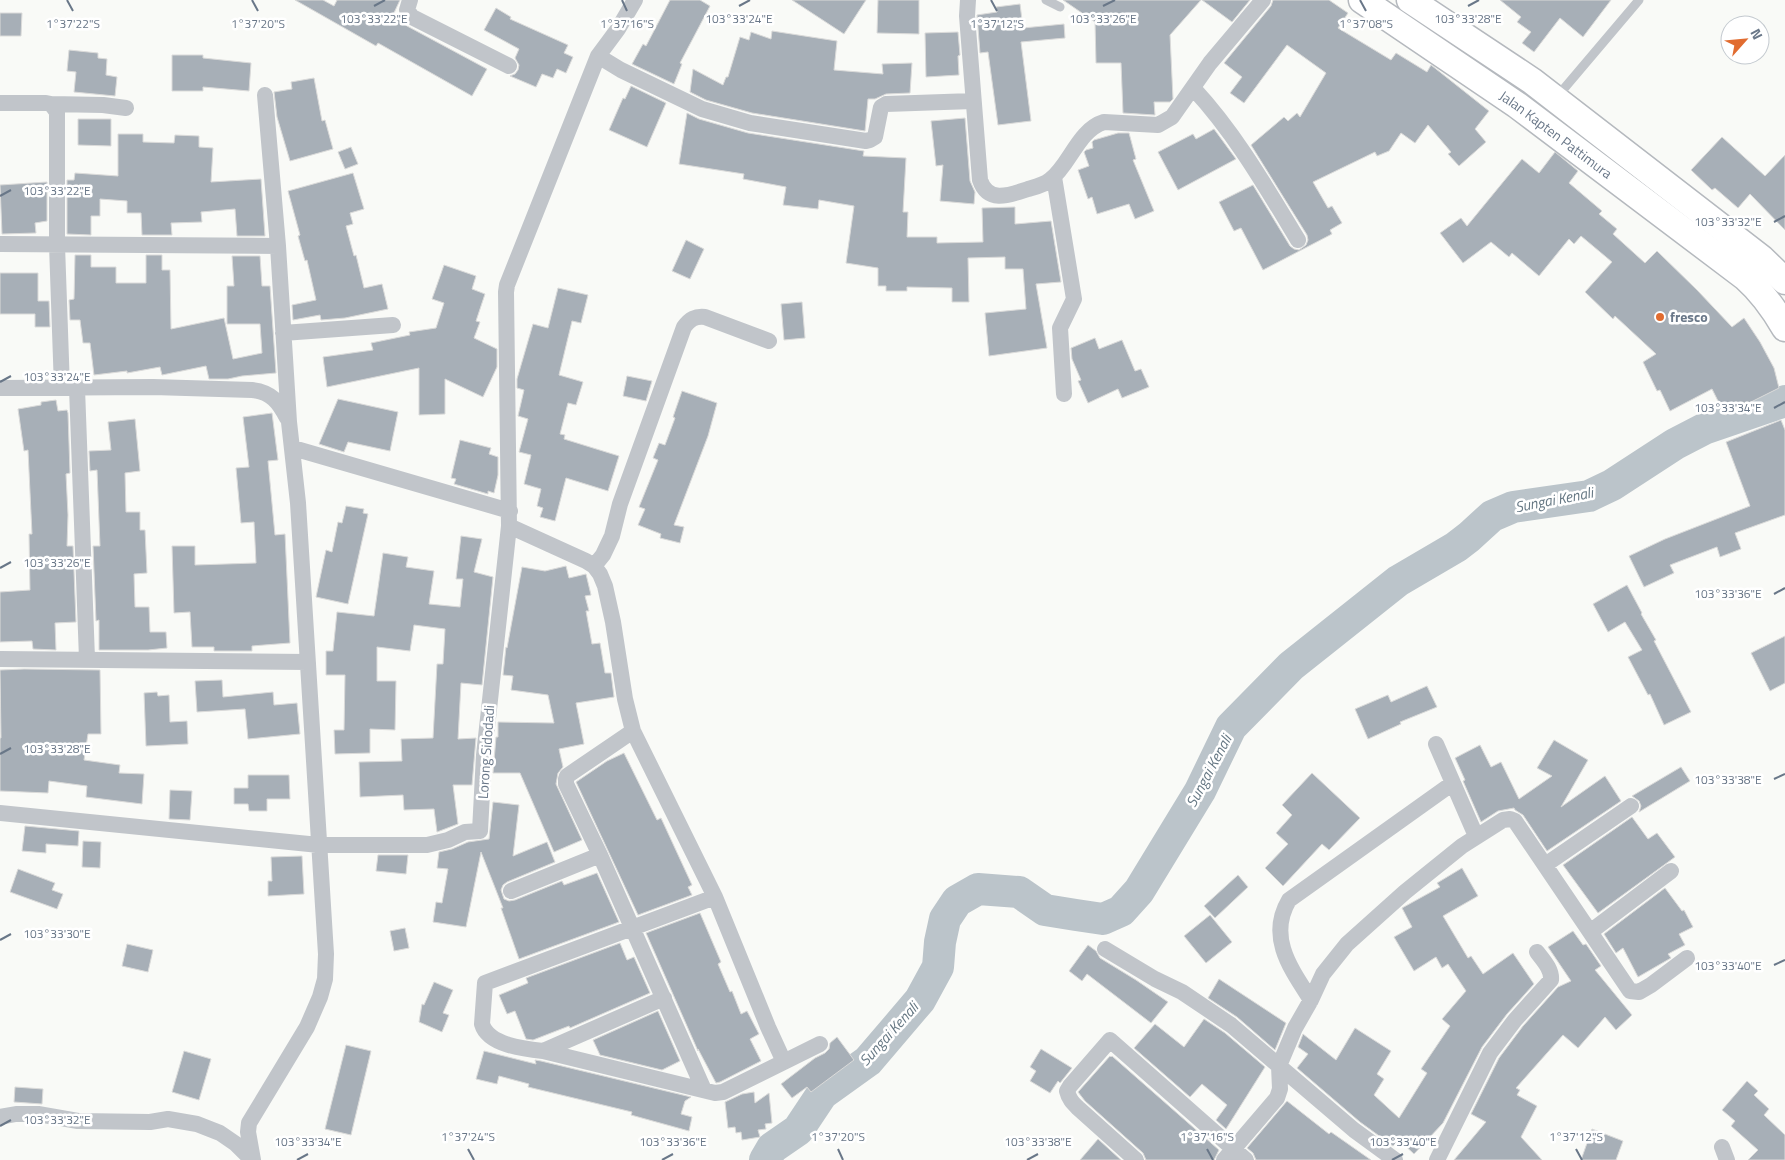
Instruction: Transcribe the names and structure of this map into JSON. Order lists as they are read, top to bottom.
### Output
{
  "streets": {
    "main road": ["Jalan Kapten Pattimura"],
    "street": ["Lorong Sidodadi"]
  },
  "water": ["Sungai Kenali"],
  "places": ["fresco"],
  "north": "top right",
  "coordinates": [
    "103°33'22\"E",
    "103°33'24\"E",
    "103°33'26\"E",
    "103°33'28\"E",
    "1°37'22\"S",
    "1°37'20\"S",
    "1°37'16\"S",
    "1°37'12\"S",
    "1°37'08\"S",
    "103°33'32\"E",
    "103°33'34\"E",
    "103°33'36\"E",
    "103°33'38\"E",
    "103°33'30\"E",
    "103°33'40\"E",
    "1°37'24\"S"
  ]
}
